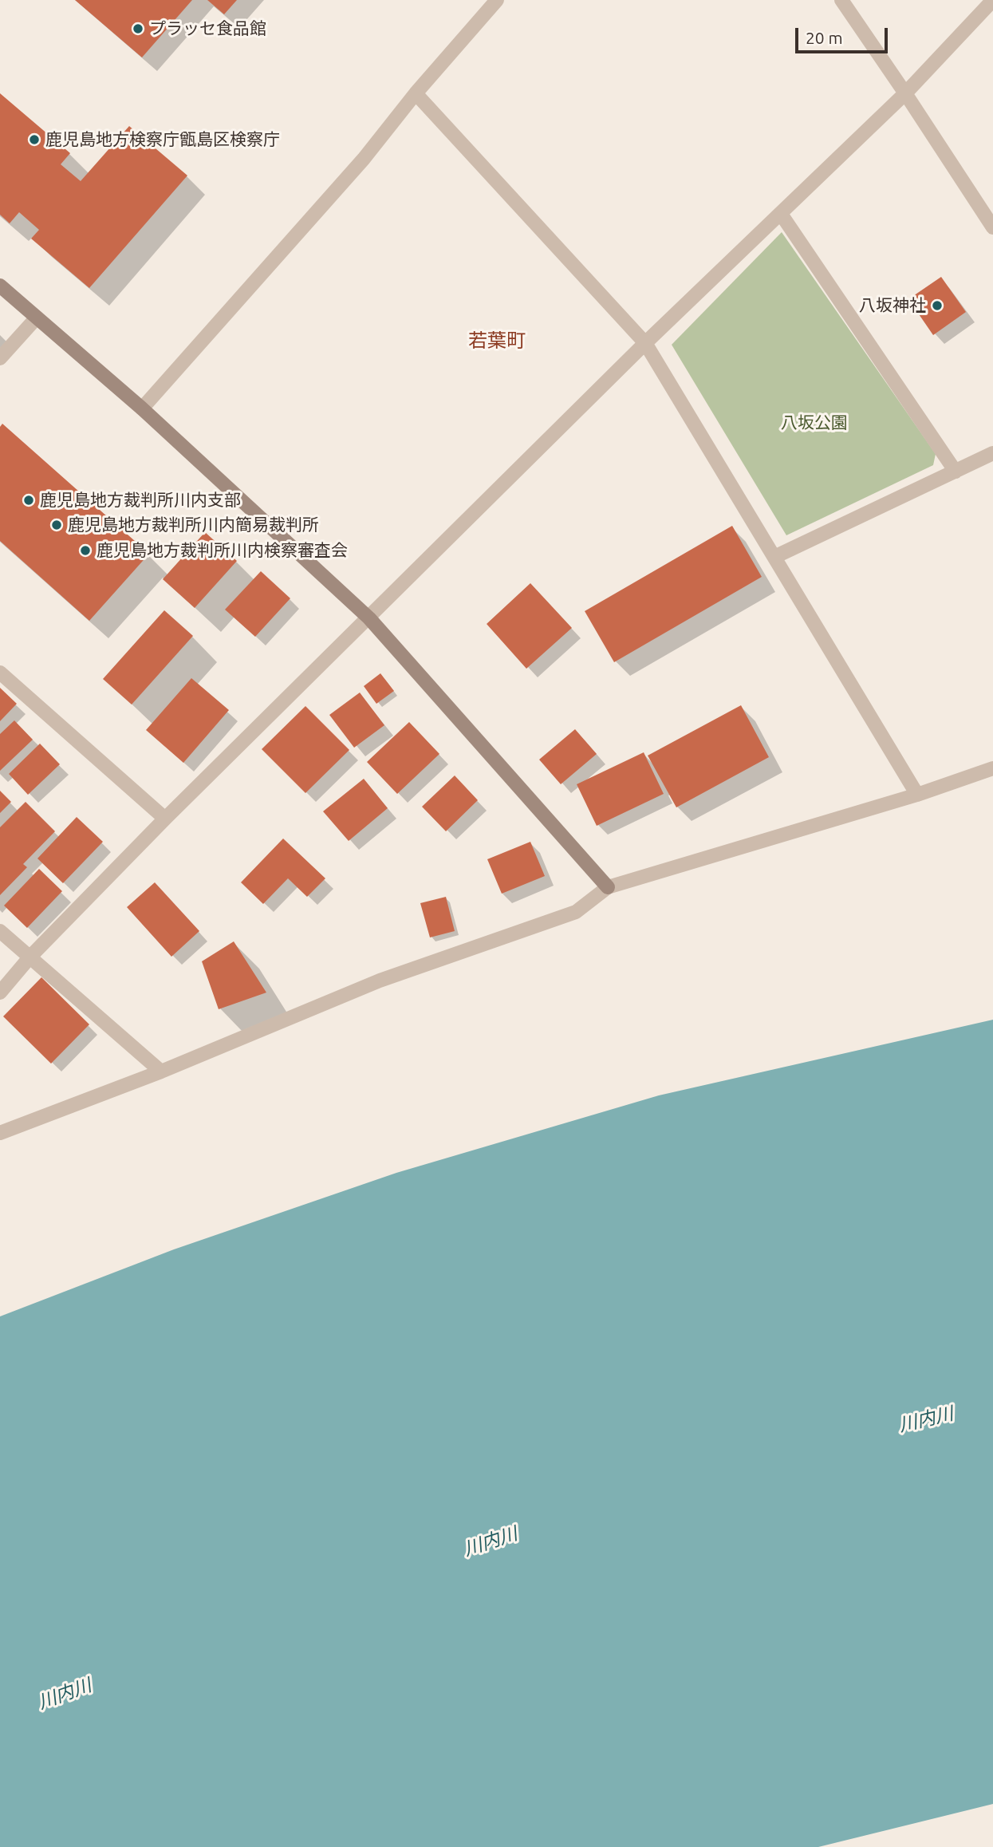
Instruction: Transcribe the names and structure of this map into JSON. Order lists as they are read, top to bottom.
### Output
{
  "districts": ["若葉町"],
  "water": ["川内川"],
  "parks": ["八坂公園"],
  "places": [
    "プラッセ食品館",
    "鹿児島地方検察庁甑島区検察庁",
    "八坂神社",
    "鹿児島地方裁判所川内支部",
    "鹿児島地方裁判所川内簡易裁判所",
    "鹿児島地方裁判所川内検察審査会"
  ],
  "scale_bar": "20 m"
}
